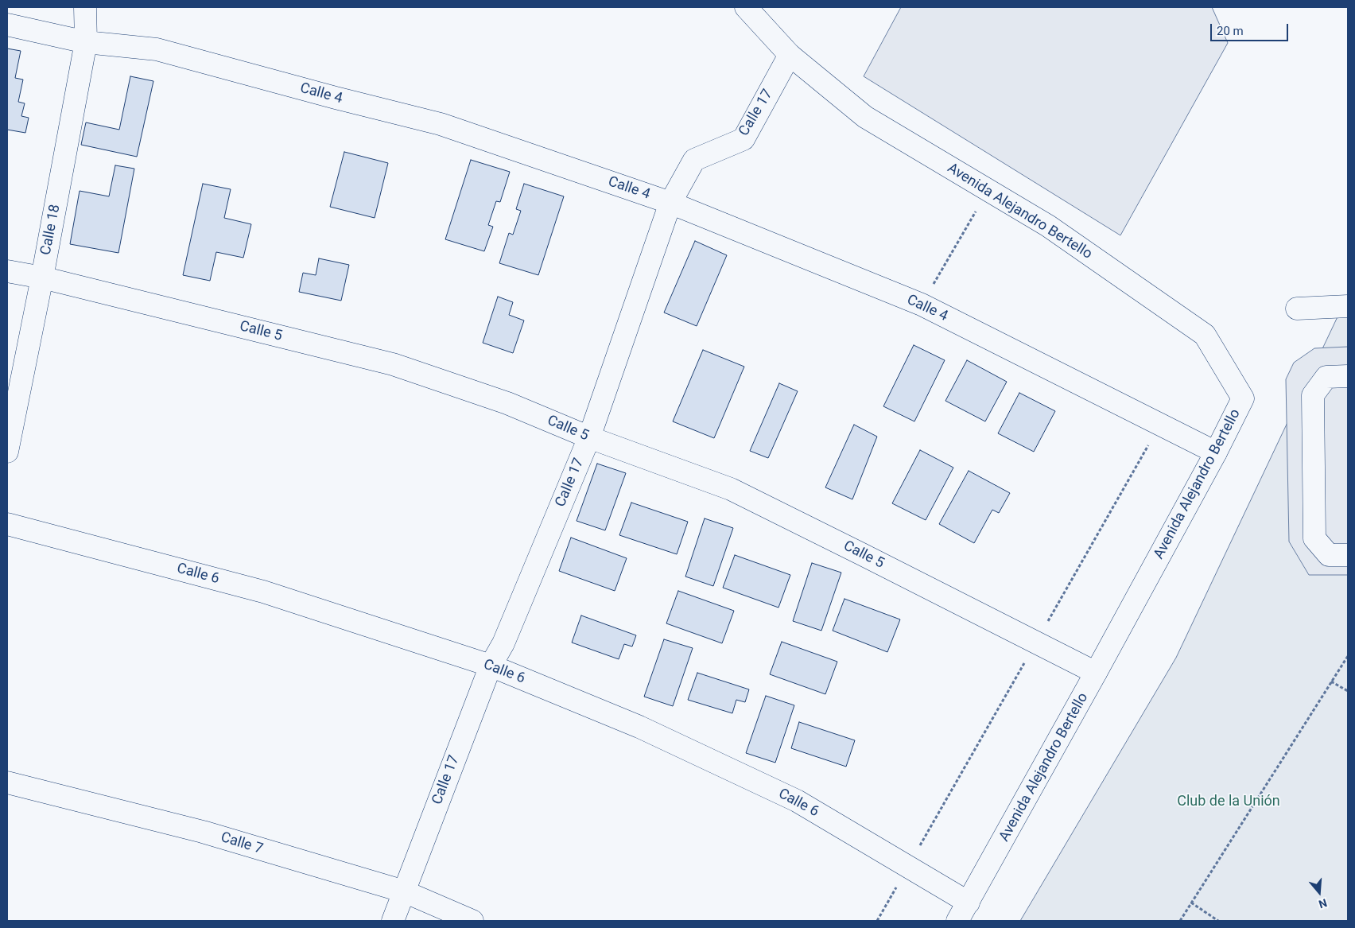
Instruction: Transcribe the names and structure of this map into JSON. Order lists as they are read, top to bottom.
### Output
{
  "streets": {
    "street": [
      "Calle 4",
      "Calle 17",
      "Avenida Alejandro Bertello",
      "Calle 18",
      "Calle 5",
      "Calle 6",
      "Calle 7"
    ]
  },
  "crossings": [
    ["Calle 4", "Calle 17"],
    ["Calle 4", "Avenida Alejandro Bertello"],
    ["Calle 4", "Calle 18"],
    ["Calle 17", "Avenida Alejandro Bertello"],
    ["Calle 17", "Calle 5"],
    ["Calle 17", "Calle 6"],
    ["Calle 17", "Calle 7"],
    ["Avenida Alejandro Bertello", "Calle 5"],
    ["Avenida Alejandro Bertello", "Calle 6"],
    ["Calle 18", "Calle 5"]
  ],
  "parks": ["Club de la Unión"],
  "scale_bar": "20 m",
  "north": "bottom"
}
